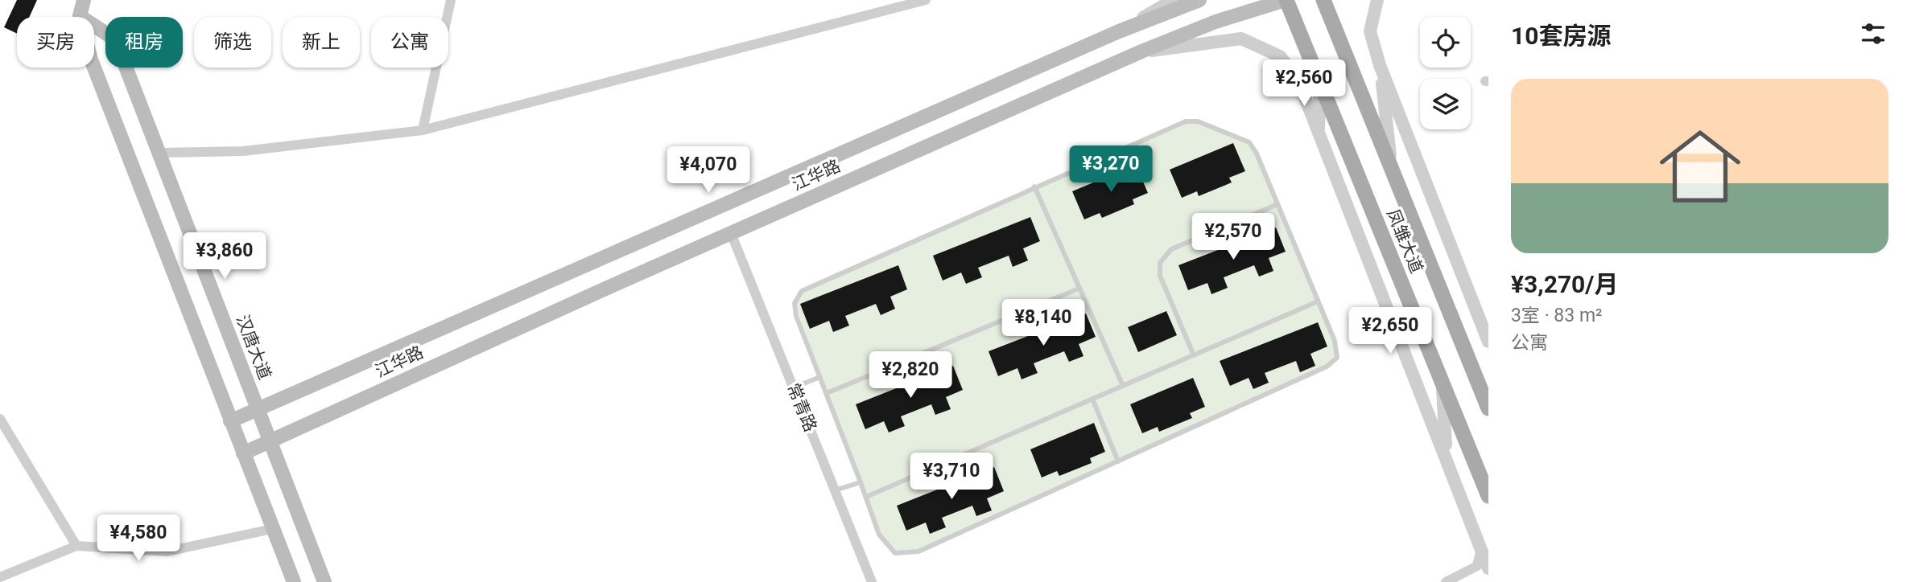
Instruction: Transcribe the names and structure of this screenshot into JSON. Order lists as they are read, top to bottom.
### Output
{
  "streets": {
    "main road": ["江华路", "凤雏大道", "汉唐大道"],
    "street": ["常青路"]
  },
  "crossings": [
    ["江华路", "凤雏大道"],
    ["江华路", "汉唐大道"],
    ["江华路", "常青路"]
  ],
  "page": {
    "heading": "10套房源",
    "chip": [
      "买房",
      "租房",
      "筛选",
      "新上",
      "公寓"
    ],
    "price": [
      "¥2,560",
      "¥3,270",
      "¥4,070",
      "¥2,570",
      "¥3,860",
      "¥8,140",
      "¥2,650",
      "¥2,820",
      "¥3,710",
      "¥4,580"
    ],
    "list": [
      {
        "name": "¥3,270/月",
        "note": "3室 · 83 m² · 公寓"
      }
    ]
  }
}
